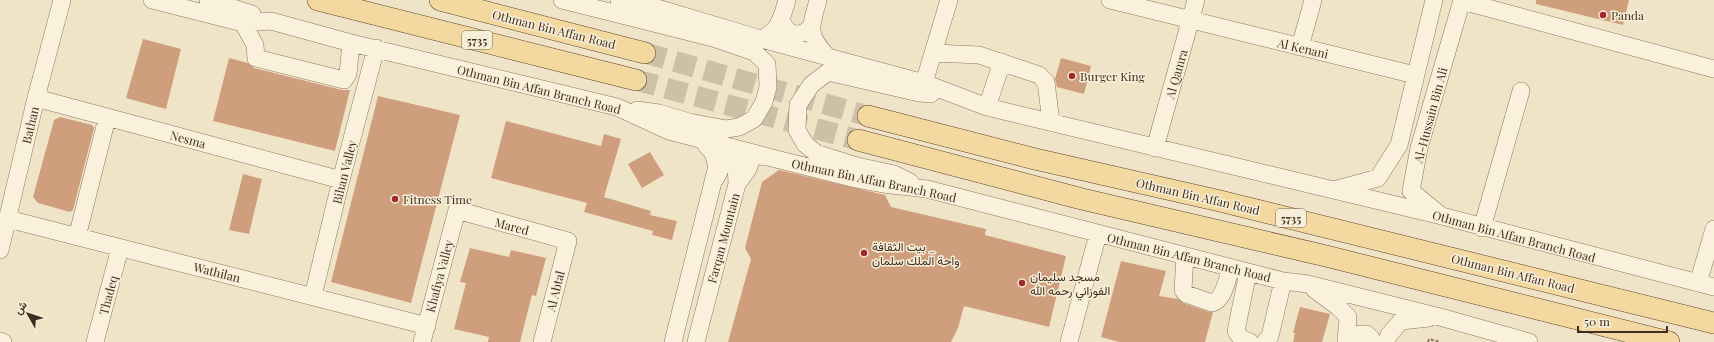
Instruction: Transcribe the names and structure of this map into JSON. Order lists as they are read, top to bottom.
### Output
{
  "streets": {
    "main road": ["Othman Bin Affan Road", "5735"],
    "street": [
      "Al Kenani",
      "Al Qamra",
      "Othman Bin Affan Branch Road",
      "Al-Hussain Bin Ali",
      "Bathan",
      "Nesma",
      "Bihan Valley",
      "Mared",
      "Farqan Mountain",
      "Wathilan",
      "Khafiya Valley",
      "Al Abtal",
      "Thadeq"
    ]
  },
  "crossings": [
    ["Al Kenani", "Al Qamra"],
    ["Al Kenani", "Al-Hussain Bin Ali"],
    ["Al Qamra", "Othman Bin Affan Branch Road"],
    ["Othman Bin Affan Branch Road", "Al-Hussain Bin Ali"],
    ["Othman Bin Affan Branch Road", "Bihan Valley"],
    ["Othman Bin Affan Branch Road", "Farqan Mountain"],
    ["Bathan", "Nesma"],
    ["Bathan", "Wathilan"],
    ["Nesma", "Bihan Valley"],
    ["Bihan Valley", "Wathilan"],
    ["Mared", "Khafiya Valley"],
    ["Mared", "Al Abtal"],
    ["Wathilan", "Khafiya Valley"],
    ["Wathilan", "Thadeq"]
  ],
  "places": [
    "Panda",
    "Burger King",
    "Fitness Time",
    "بيت الثقافة _ واحة الملك سلمان",
    "مسجد سليمان الفوزاني رحمه الله"
  ],
  "scale_bar": "50 m",
  "north": "top left"
}
